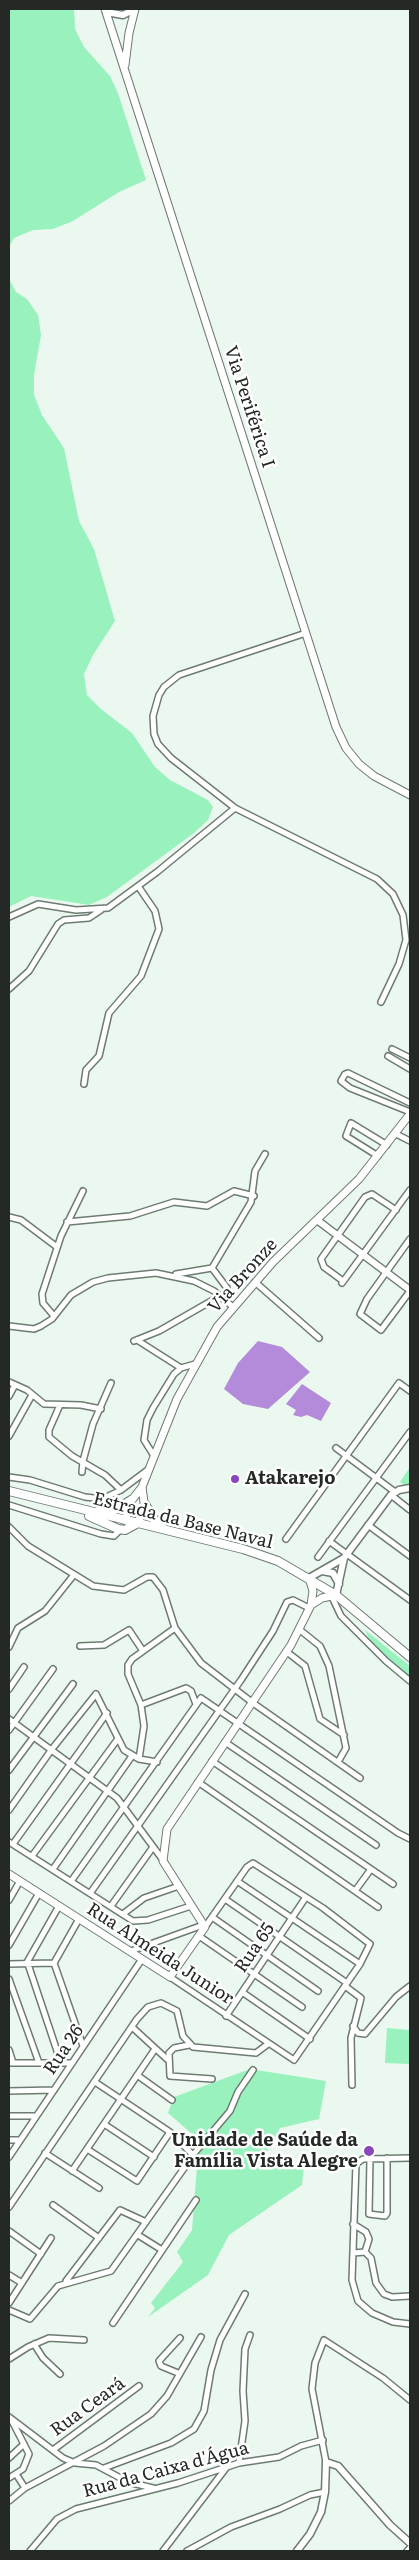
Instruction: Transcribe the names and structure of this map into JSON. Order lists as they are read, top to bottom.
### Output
{
  "streets": {
    "main road": [
      "Via Periférica I",
      "Via Bronze",
      "Estrada da Base Naval",
      "Rua Almeida Junior"
    ],
    "street": [
      "Rua 65",
      "Rua 26",
      "Rua Ceará",
      "Rua da Caixa d'Água"
    ]
  },
  "crossings": [
    ["Via Bronze", "Estrada da Base Naval"],
    ["Rua 65", "Rua Almeida Junior"],
    ["Rua Almeida Junior", "Rua 26"]
  ],
  "places": ["Atakarejo", "Unidade de Saúde da Família Vista Alegre"]
}
